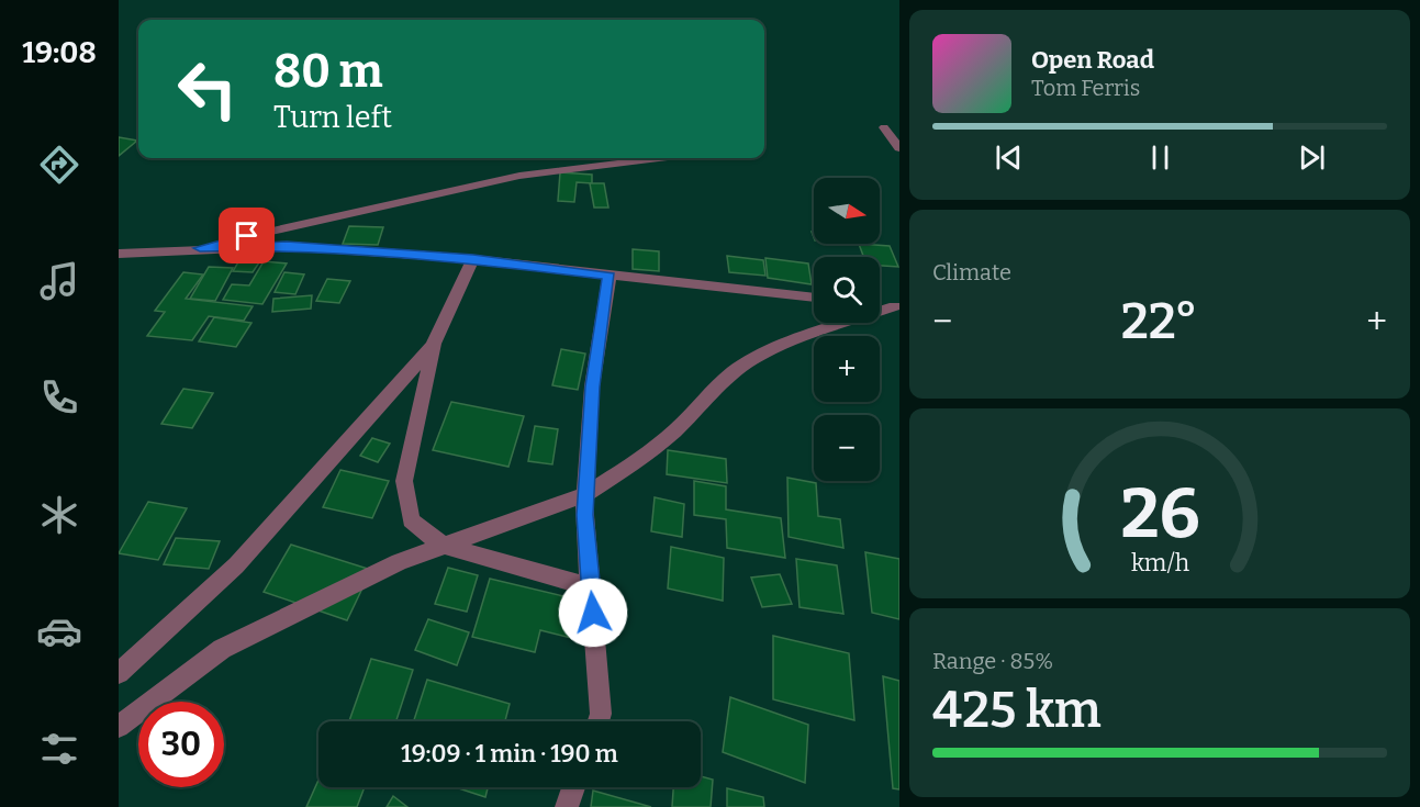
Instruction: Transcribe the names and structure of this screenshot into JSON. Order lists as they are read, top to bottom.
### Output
{
  "north": "right",
  "page": {
    "tabs": "19:08",
    "turn": ["80 m", "Turn left"],
    "song": ["Open Road", "Tom Ferris"],
    "map_buttons": ["+", "−"],
    "tile": [
      "Climate",
      ["Range · 85%", "425 km"]
    ],
    "heat": ["−", "22°", "+"],
    "limit": "30",
    "trip": "19:09 · 1 min · 190 m",
    "gauge": ["26", "km/h"]
  }
}
